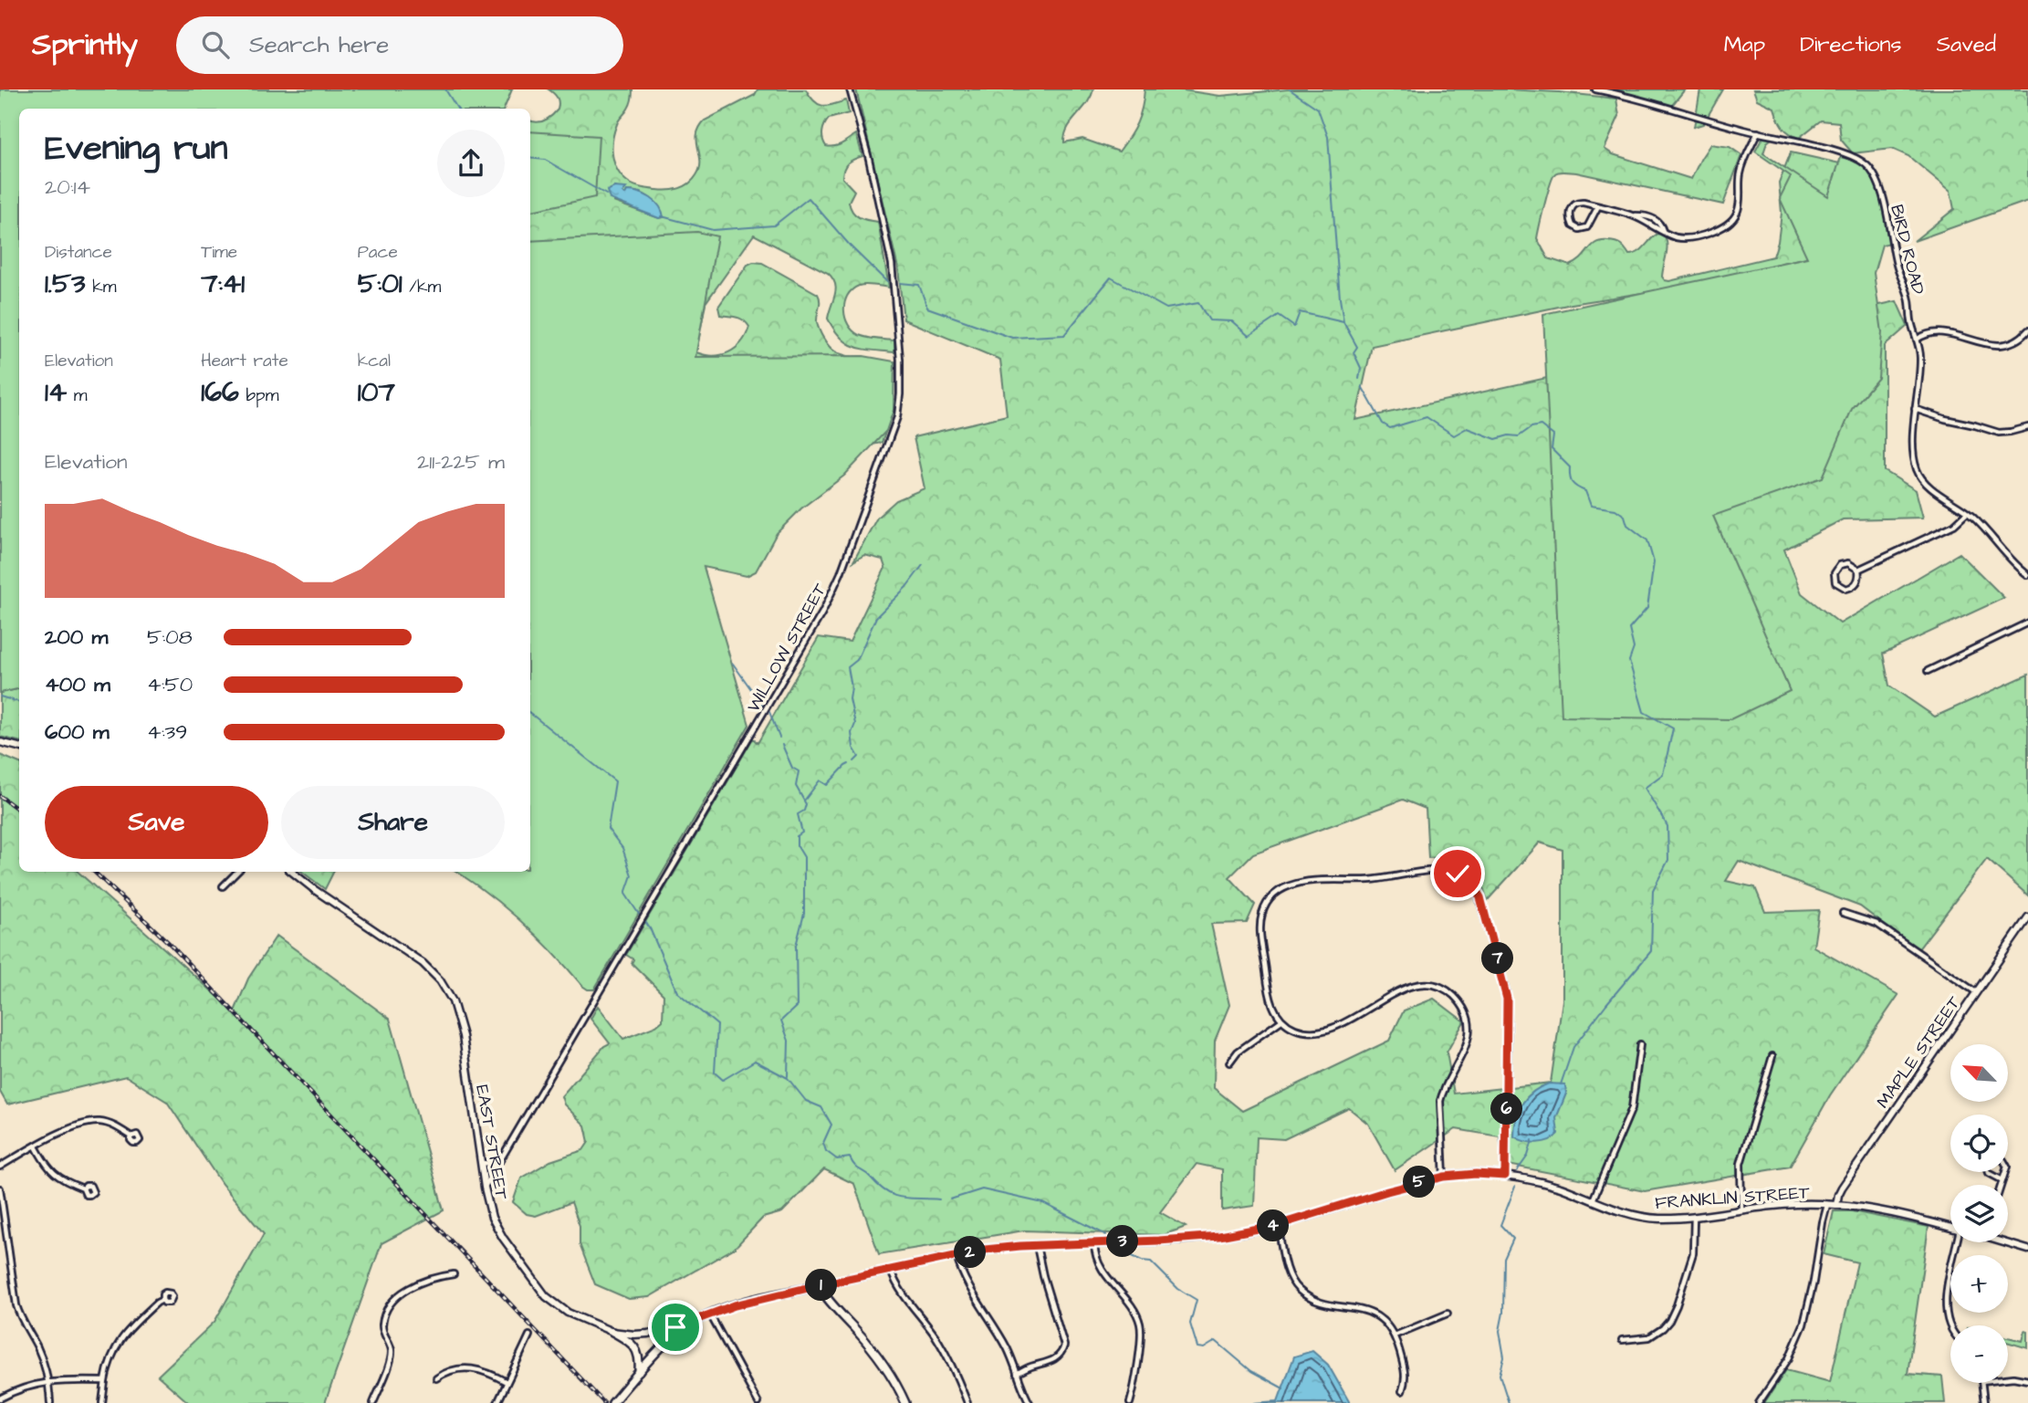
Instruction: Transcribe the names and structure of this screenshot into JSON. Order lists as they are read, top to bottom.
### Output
{
  "streets": {
    "main road": ["EAST STREET"],
    "street": [
      "BIRD ROAD",
      "WILLOW STREET",
      "MAPLE STREET",
      "FRANKLIN STREET"
    ]
  },
  "crossings": [
    ["WILLOW STREET", "EAST STREET"],
    ["MAPLE STREET", "FRANKLIN STREET"],
    ["EAST STREET", "FRANKLIN STREET"]
  ],
  "north": "top left",
  "page": {
    "header": "Sprintly",
    "search": "Search here",
    "nav": ["Map", "Directions", "Saved"],
    "heading": ["Evening run", "20:14"],
    "stats": [
      ["Distance", "1.53 km"],
      ["Time", "7:41"],
      ["Pace", "5:01 /km"],
      ["Elevation", "14 m"],
      ["Heart rate", "166 bpm"],
      ["kcal", "107"]
    ],
    "chart": ["Elevation", "211–225 m"],
    "list": [
      {
        "name": "200 m",
        "note": "5:08"
      },
      {
        "name": "400 m",
        "note": "4:50"
      },
      {
        "name": "600 m",
        "note": "4:39"
      }
    ],
    "buttons": ["Save", "Share"],
    "pins": [
      "7",
      "6",
      "5",
      "4",
      "3",
      "2",
      "1"
    ],
    "map_buttons": ["+", "−"]
  }
}
